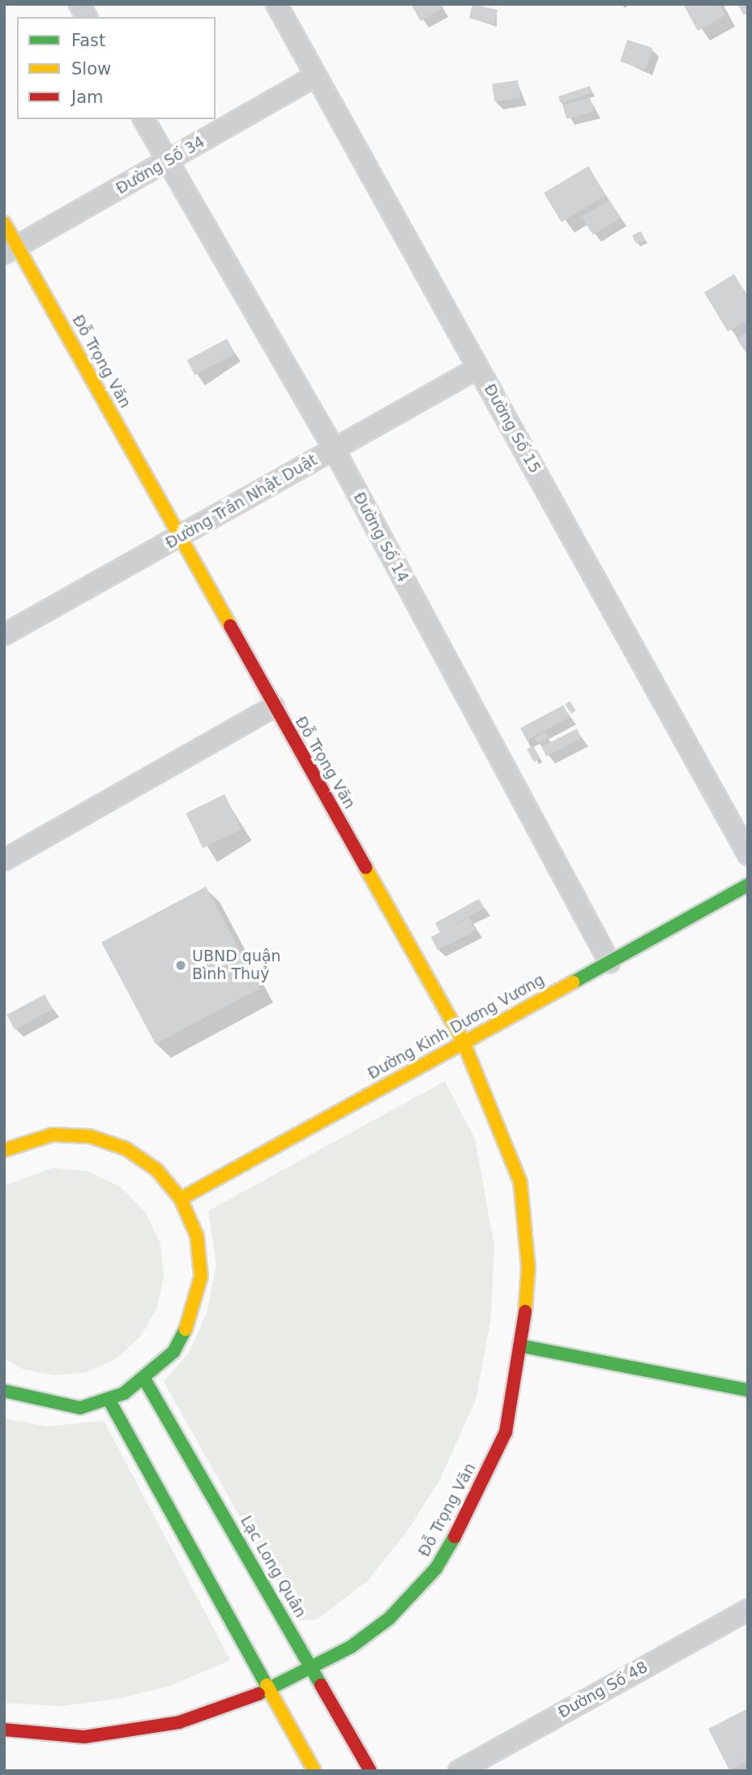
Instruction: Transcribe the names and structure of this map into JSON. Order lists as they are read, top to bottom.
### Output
{
  "streets": {
    "street": [
      "Đường Số 34",
      "Đỗ Trọng Văn",
      "Đường Số 15",
      "Đường Trần Nhật Duật",
      "Đường Số 14",
      "Đường Kinh Dương Vương",
      "Lạc Long Quân",
      "Đường Số 48"
    ]
  },
  "crossings": [
    ["Đường Số 34", "Đỗ Trọng Văn"],
    ["Đường Số 34", "Đường Số 15"],
    ["Đường Số 34", "Đường Số 14"],
    ["Đỗ Trọng Văn", "Đường Trần Nhật Duật"],
    ["Đỗ Trọng Văn", "Đường Kinh Dương Vương"],
    ["Đỗ Trọng Văn", "Lạc Long Quân"],
    ["Đường Số 15", "Đường Trần Nhật Duật"],
    ["Đường Trần Nhật Duật", "Đường Số 14"],
    ["Đường Số 14", "Đường Kinh Dương Vương"]
  ],
  "places": ["UBND quận Bình Thuỷ"],
  "legend": ["Fast", "Slow", "Jam"]
}
